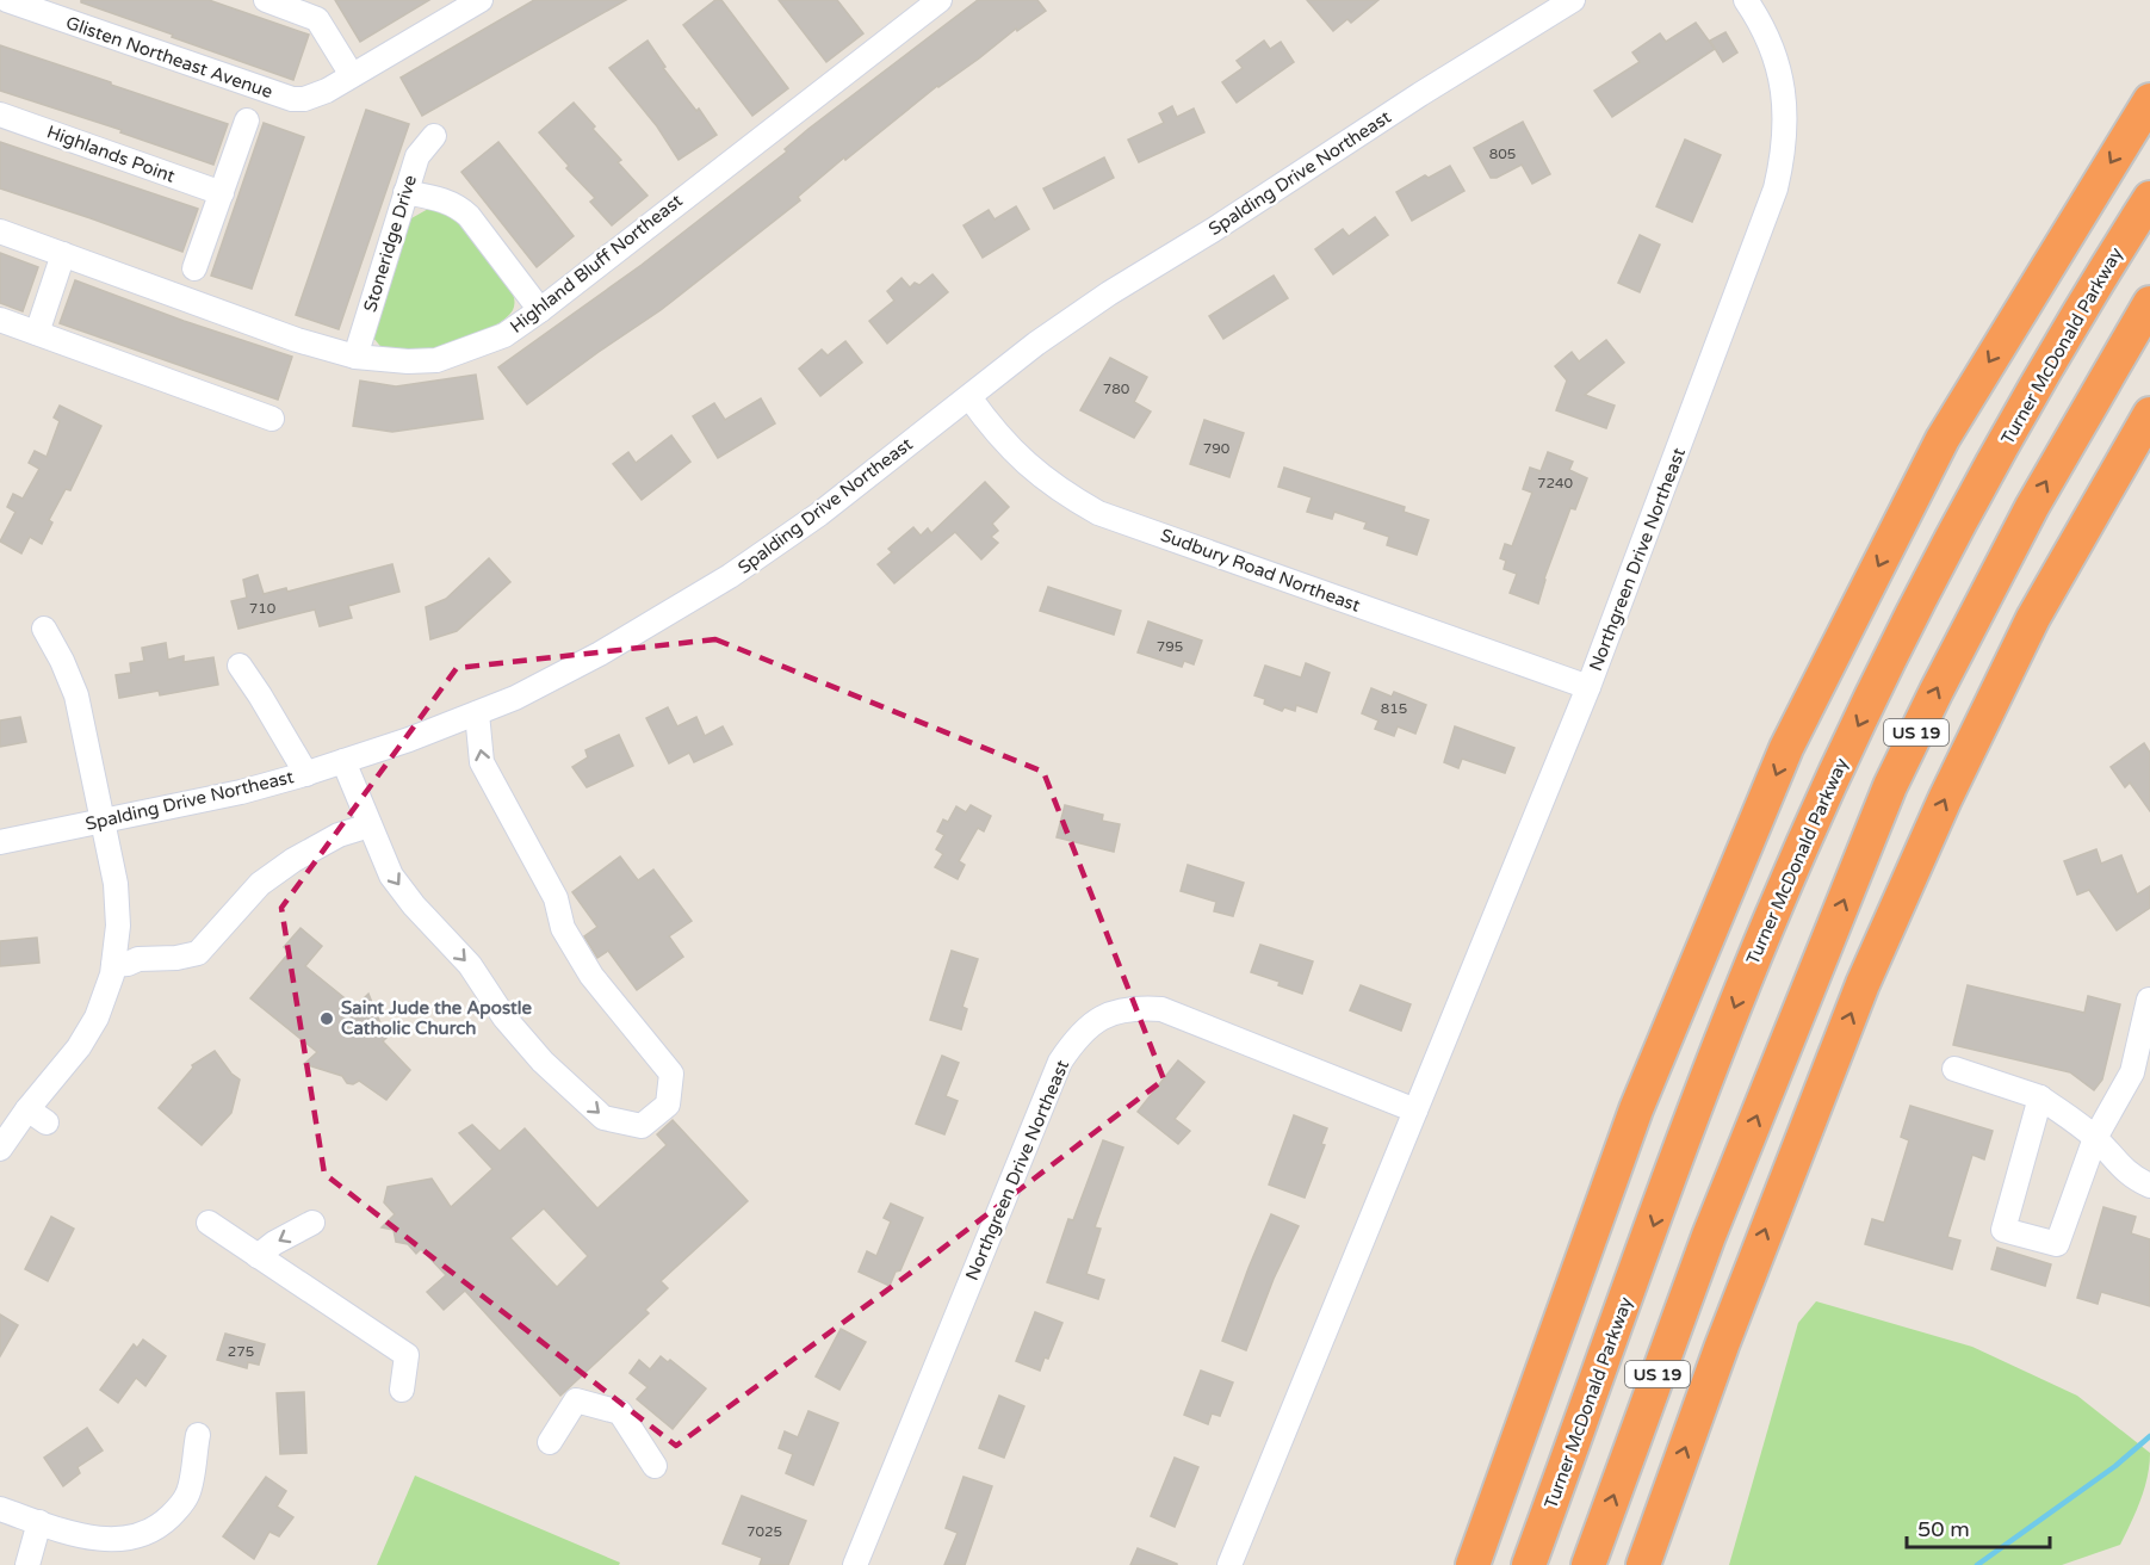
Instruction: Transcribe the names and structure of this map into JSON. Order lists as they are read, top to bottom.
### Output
{
  "streets": {
    "highway": ["Turner McDonald Parkway", "US 19"],
    "street": [
      "Glisten Northeast Avenue",
      "Highlands Point",
      "Spalding Drive Northeast",
      "Stoneridge Drive",
      "Highland Bluff Northeast",
      "Northgreen Drive Northeast",
      "Sudbury Road Northeast"
    ]
  },
  "crossings": [
    ["Spalding Drive Northeast", "Sudbury Road Northeast"],
    ["Stoneridge Drive", "Highland Bluff Northeast"],
    ["Northgreen Drive Northeast", "Sudbury Road Northeast"]
  ],
  "places": ["Saint Jude the Apostle Catholic Church"],
  "house_numbers": [
    "805",
    "780",
    "790",
    "7240",
    "710",
    "795",
    "815",
    "275",
    "7025"
  ],
  "scale_bar": "50 m"
}
